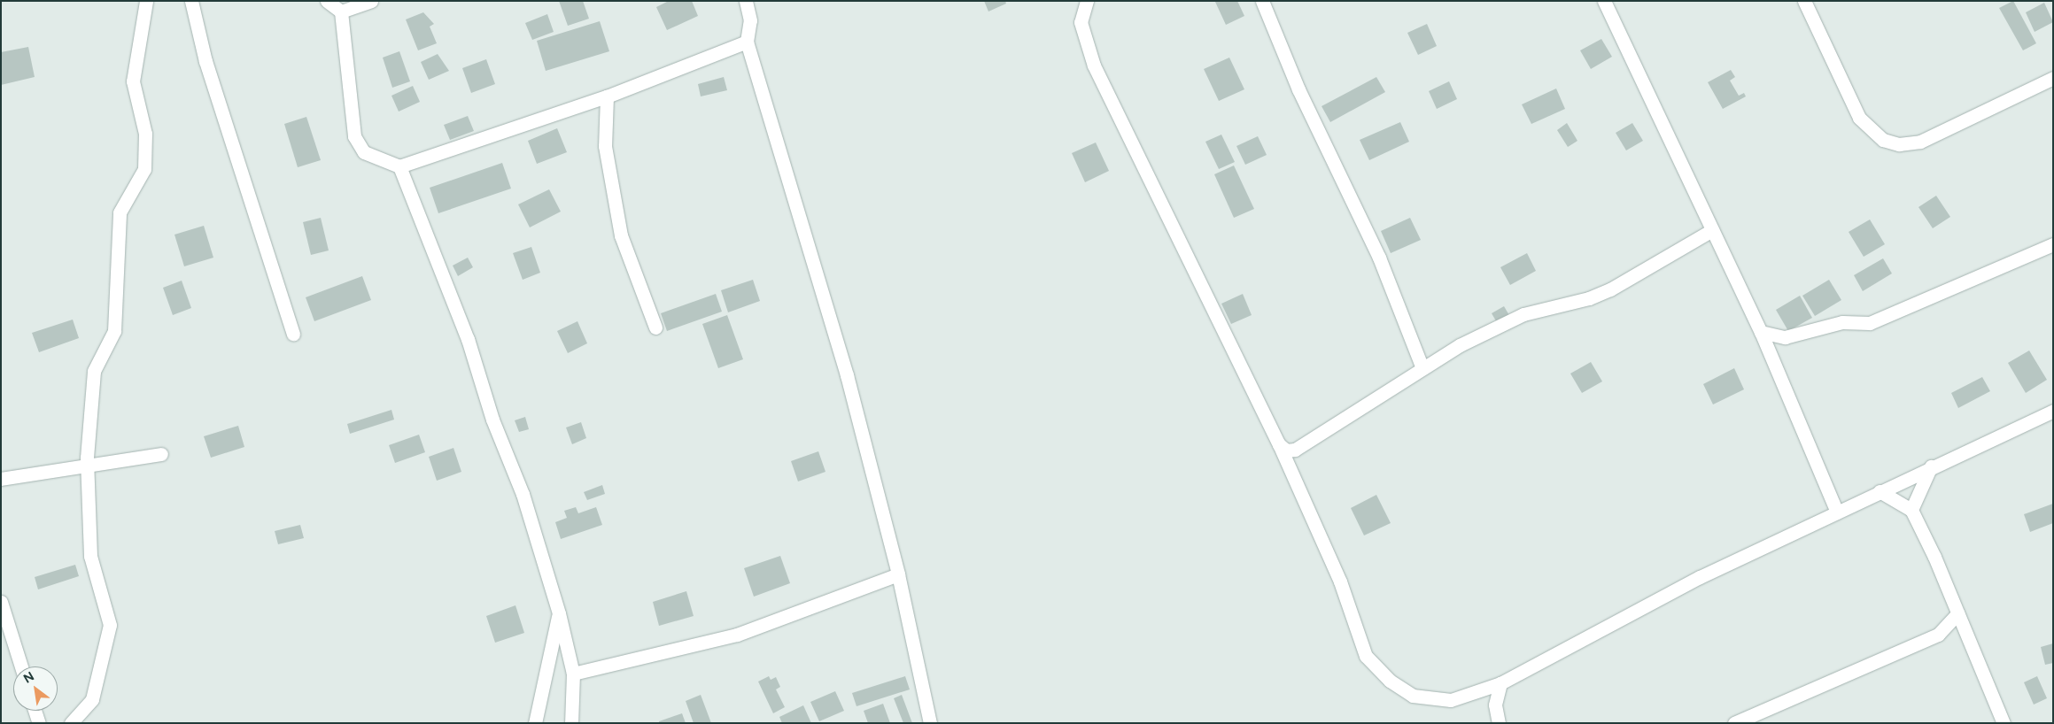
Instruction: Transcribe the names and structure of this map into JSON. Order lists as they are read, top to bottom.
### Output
{
  "north": "top left"
}
